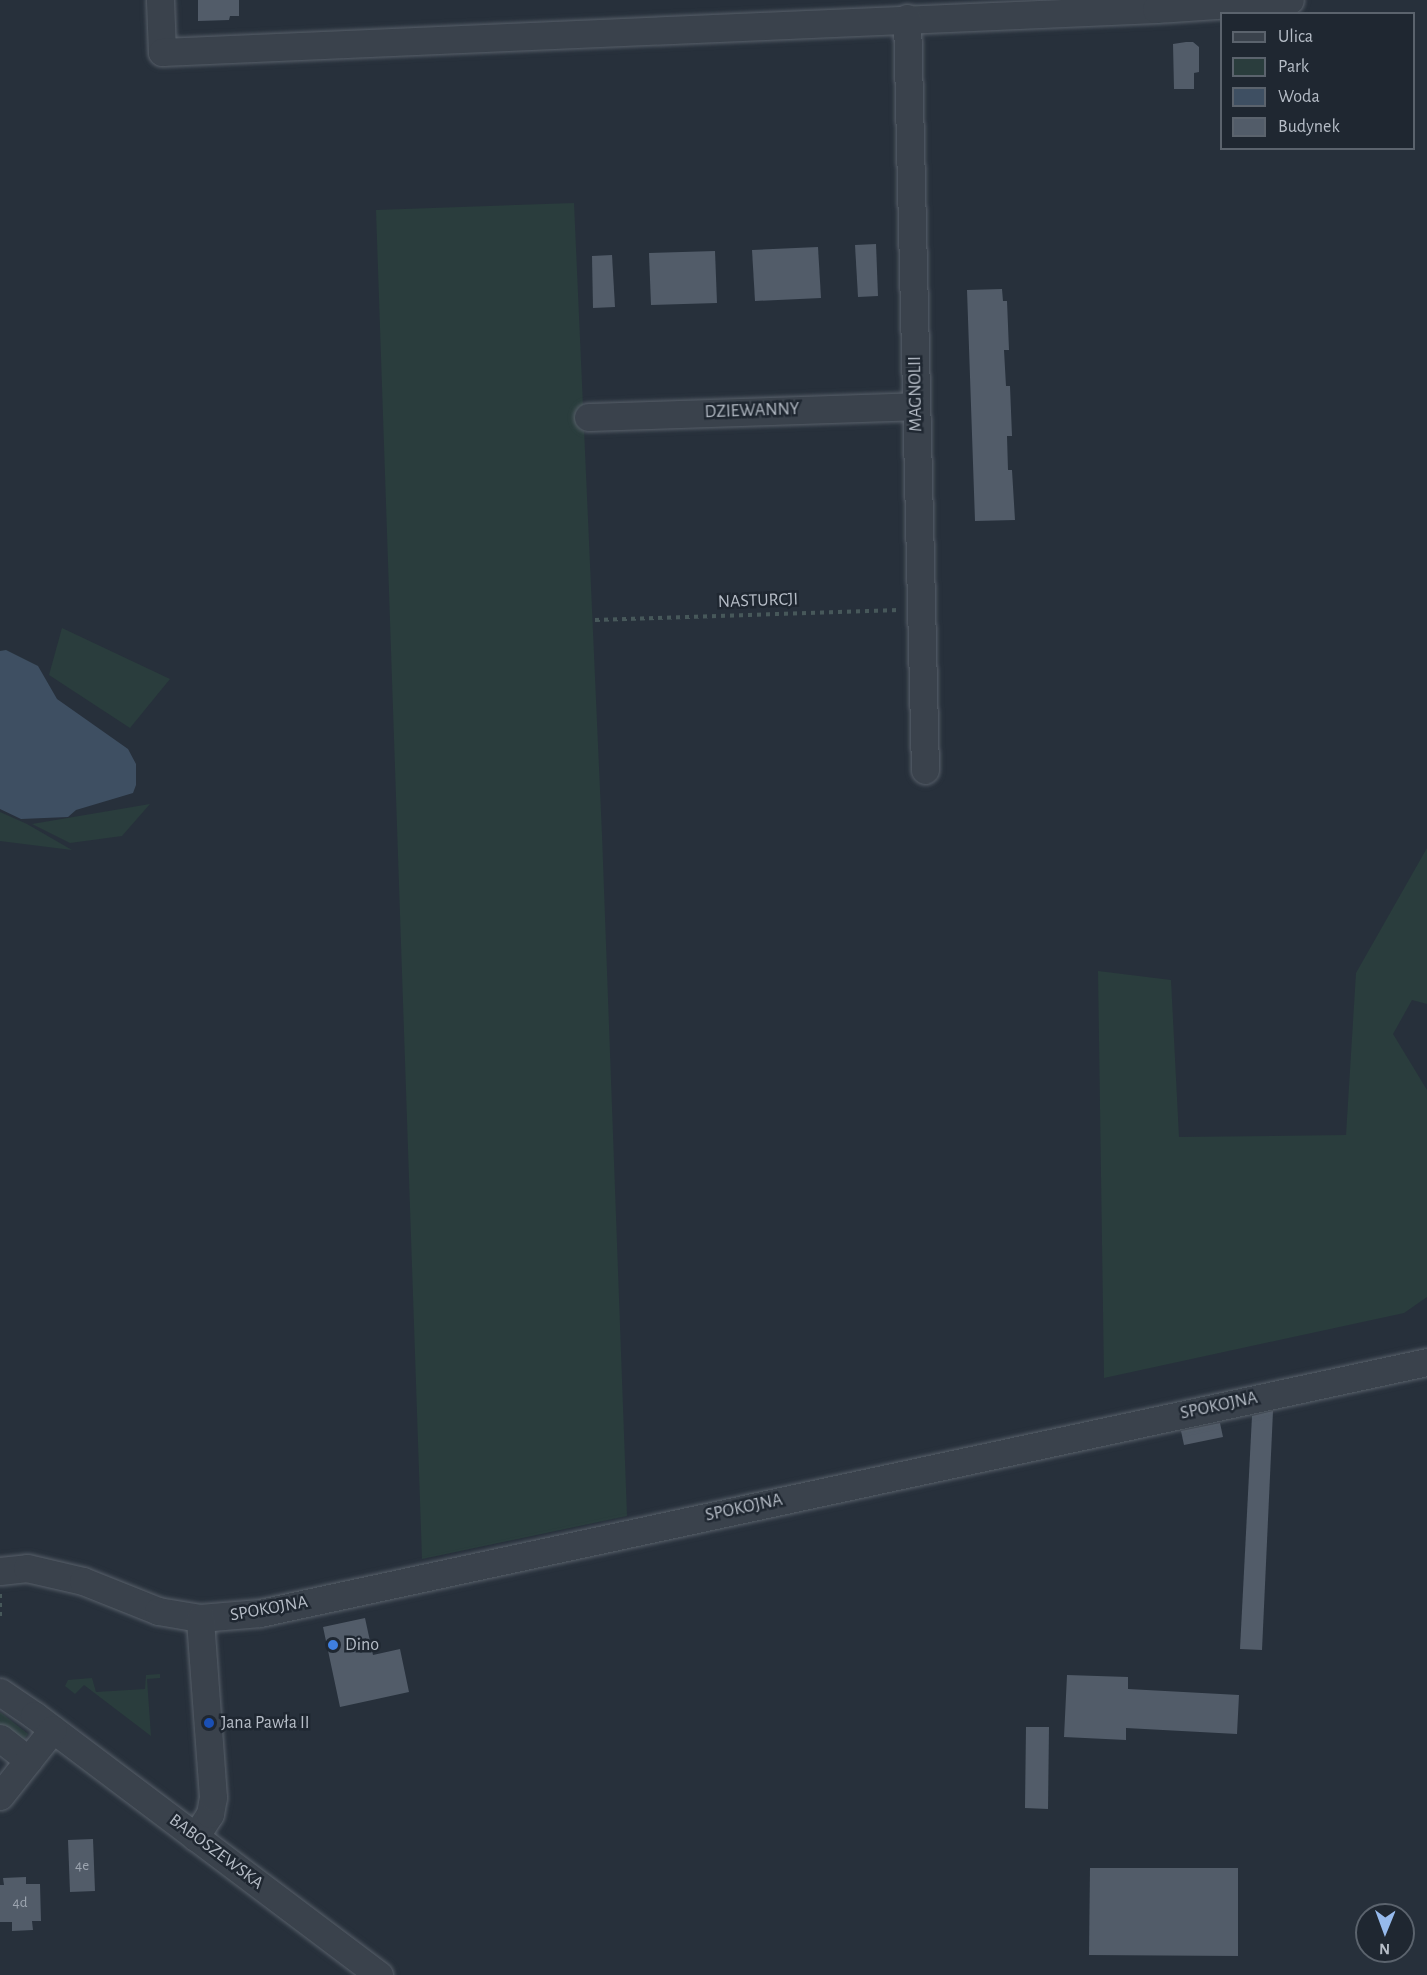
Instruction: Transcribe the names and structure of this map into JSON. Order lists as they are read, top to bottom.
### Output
{
  "streets": {
    "street": [
      "MAGNOLII",
      "DZIEWANNY",
      "SPOKOJNA",
      "BABOSZEWSKA"
    ],
    "path": ["NASTURCJI"]
  },
  "crossings": [
    ["MAGNOLII", "DZIEWANNY"],
    ["MAGNOLII", "NASTURCJI"]
  ],
  "places": ["Dino", "Jana Pawła II"],
  "house_numbers": ["4e", "4d"],
  "legend": [
    "Ulica",
    "Park",
    "Woda",
    "Budynek"
  ],
  "north": "bottom"
}
